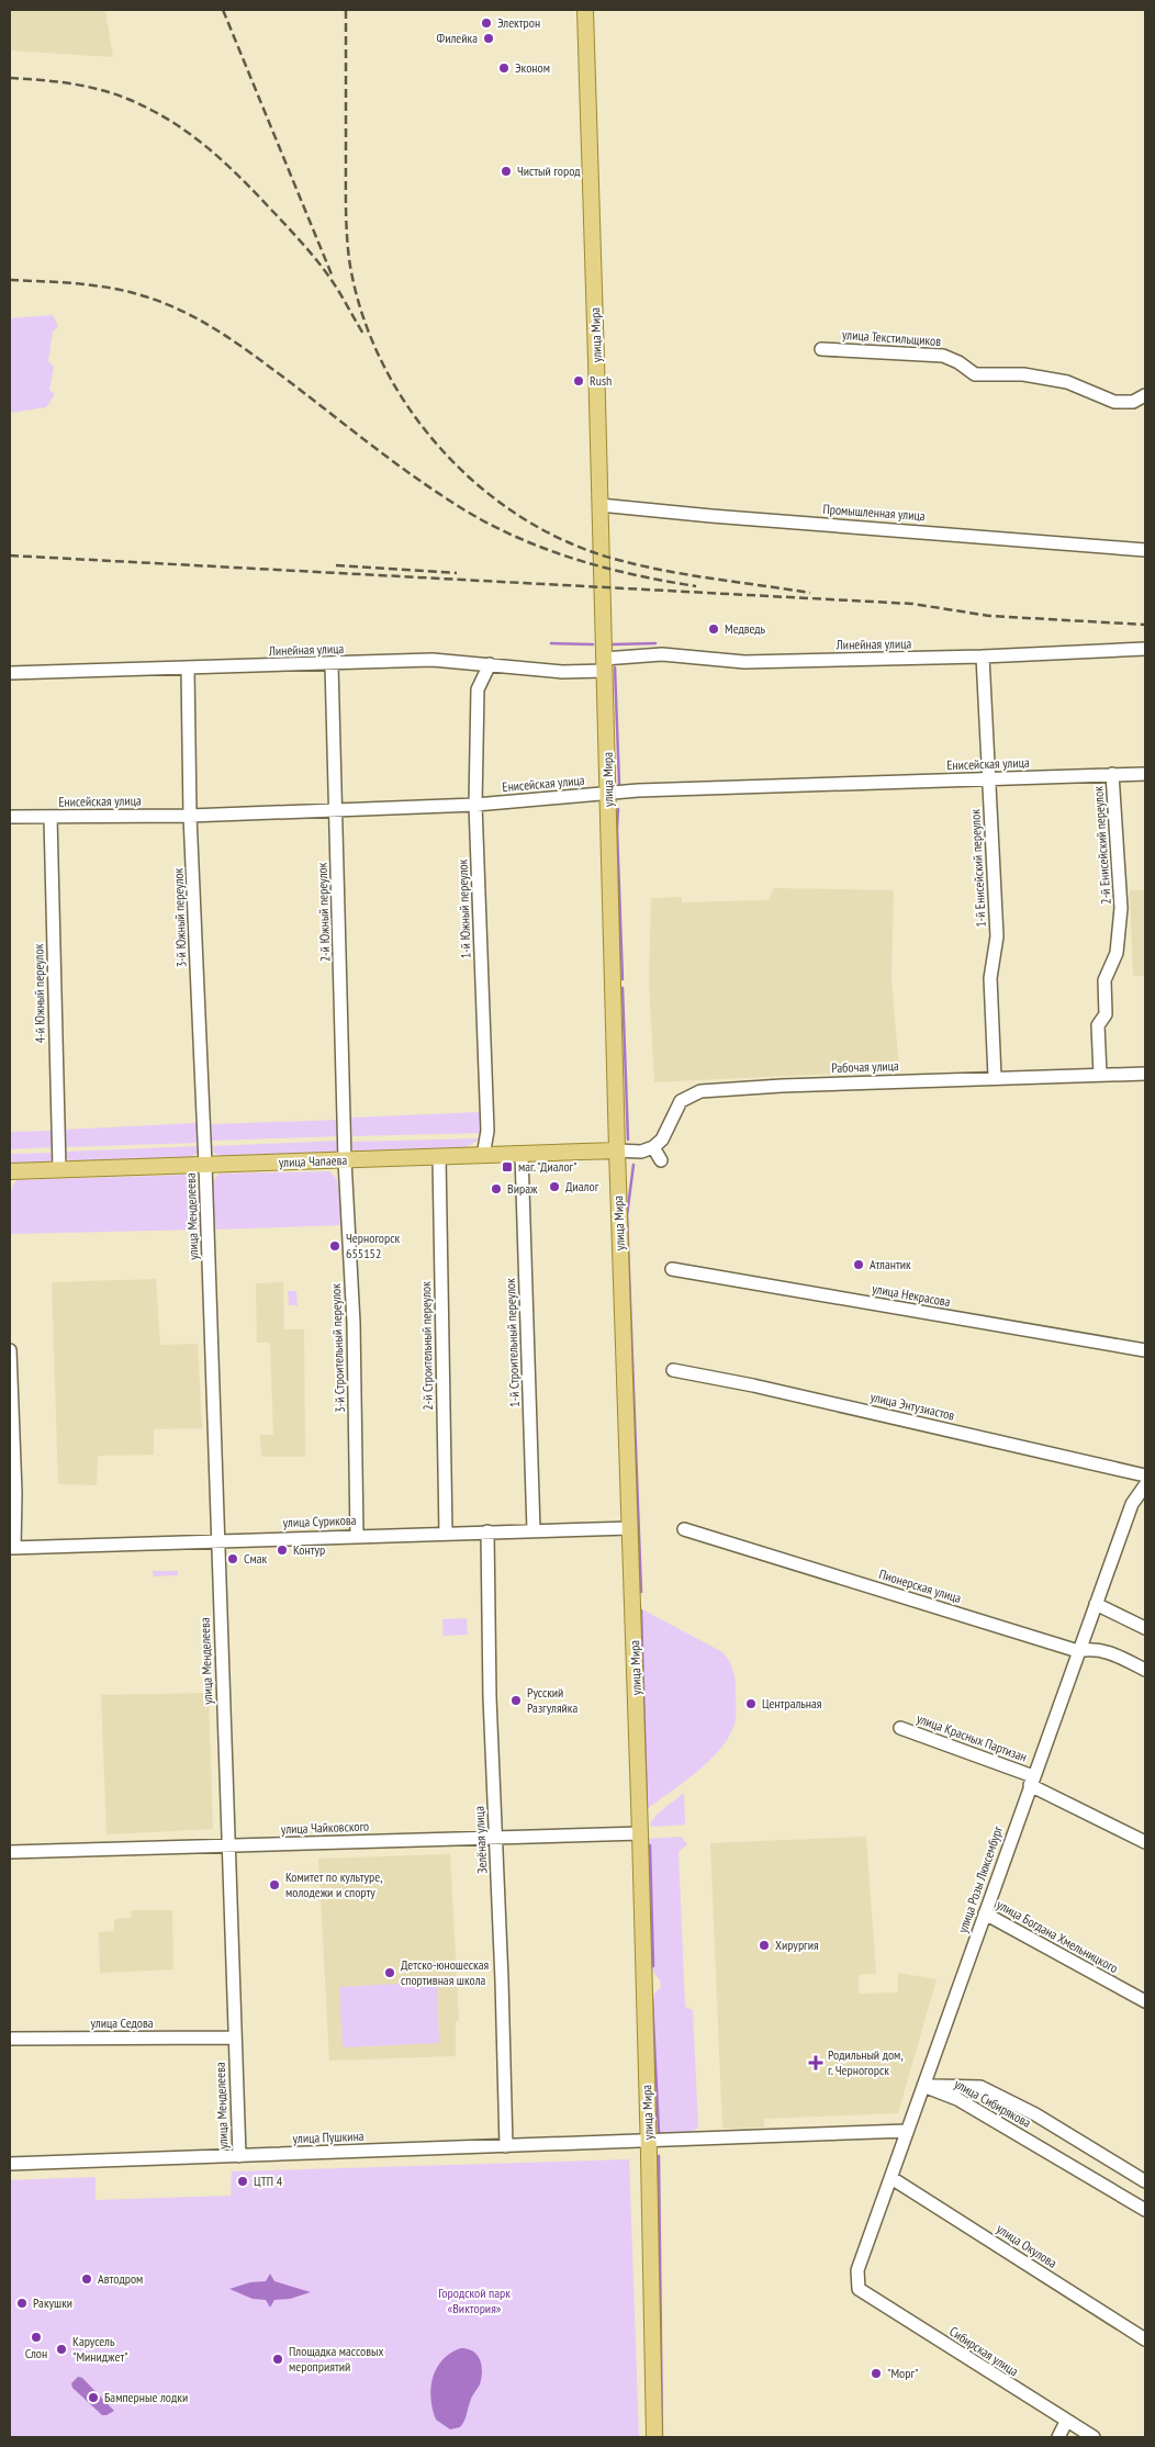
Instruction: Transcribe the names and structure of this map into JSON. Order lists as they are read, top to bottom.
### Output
{
  "streets": {
    "main road": ["улица Мира", "улица Чапаева"],
    "street": [
      "улица Текстильщиков",
      "Промышленная улица",
      "Линейная улица",
      "Енисейская улица",
      "2-й Енисейский переулок",
      "1-й Енисейский переулок",
      "1-й Южный переулок",
      "2-й Южный переулок",
      "3-й Южный переулок",
      "4-й Южный переулок",
      "Рабочая улица",
      "улица Менделеева",
      "улица Некрасова",
      "1-й Строительный переулок",
      "2-й Строительный переулок",
      "3-й Строительный переулок",
      "улица Энтузиастов",
      "улица Сурикова",
      "Пионерская улица",
      "улица Красных Партизан",
      "улица Чайковского",
      "Зелёная улица",
      "улица Розы Люксембург",
      "улица Богдана Хмельницкого",
      "улица Седова",
      "улица Сибирякова",
      "улица Пушкина",
      "улица Окулова",
      "Сибирская улица"
    ]
  },
  "crossings": [
    ["улица Мира", "Промышленная улица"],
    ["улица Мира", "Линейная улица"],
    ["улица Мира", "Енисейская улица"],
    ["улица Мира", "улица Чапаева"],
    ["улица Мира", "улица Сурикова"],
    ["улица Мира", "улица Чайковского"],
    ["улица Мира", "улица Пушкина"],
    ["Линейная улица", "1-й Енисейский переулок"],
    ["Линейная улица", "1-й Южный переулок"],
    ["Линейная улица", "2-й Южный переулок"],
    ["Линейная улица", "3-й Южный переулок"],
    ["Енисейская улица", "2-й Енисейский переулок"],
    ["Енисейская улица", "1-й Енисейский переулок"],
    ["Енисейская улица", "1-й Южный переулок"],
    ["Енисейская улица", "2-й Южный переулок"],
    ["Енисейская улица", "3-й Южный переулок"],
    ["Енисейская улица", "4-й Южный переулок"],
    ["2-й Енисейский переулок", "Рабочая улица"],
    ["1-й Енисейский переулок", "Рабочая улица"],
    ["1-й Южный переулок", "улица Чапаева"],
    ["2-й Южный переулок", "улица Чапаева"],
    ["2-й Южный переулок", "3-й Строительный переулок"],
    ["3-й Южный переулок", "улица Чапаева"],
    ["3-й Южный переулок", "улица Менделеева"],
    ["4-й Южный переулок", "улица Чапаева"],
    ["улица Чапаева", "улица Менделеева"],
    ["улица Чапаева", "1-й Строительный переулок"],
    ["улица Чапаева", "2-й Строительный переулок"],
    ["улица Чапаева", "3-й Строительный переулок"],
    ["улица Менделеева", "улица Сурикова"],
    ["улица Менделеева", "улица Чайковского"],
    ["улица Менделеева", "улица Седова"],
    ["улица Менделеева", "улица Пушкина"],
    ["1-й Строительный переулок", "улица Сурикова"],
    ["2-й Строительный переулок", "улица Сурикова"],
    ["3-й Строительный переулок", "улица Сурикова"],
    ["улица Сурикова", "Зелёная улица"],
    ["Пионерская улица", "улица Розы Люксембург"],
    ["улица Красных Партизан", "улица Розы Люксембург"],
    ["улица Чайковского", "Зелёная улица"],
    ["Зелёная улица", "улица Пушкина"],
    ["улица Розы Люксембург", "улица Богдана Хмельницкого"],
    ["улица Розы Люксембург", "улица Сибирякова"],
    ["улица Розы Люксембург", "улица Пушкина"],
    ["улица Розы Люксембург", "улица Окулова"],
    ["улица Розы Люксембург", "Сибирская улица"]
  ],
  "parks": ["Городской парк «Виктория»"],
  "places": {
    "other": [
      "Электрон",
      "Филейка",
      "Эконом",
      "Чистый город",
      "Rush",
      "Медведь",
      "Диалог",
      "Вираж",
      "Черногорск 655152",
      "Атлантик",
      "Контур",
      "Смак",
      "Русский Разгуляйка",
      "Центральная",
      "Комитет по культуре, молодежи и спорту",
      "Хирургия",
      "Детско-юношеская спортивная школа",
      "ЦТП 4",
      "Автодром",
      "Ракушки",
      "Слон",
      "Карусель \"Миниджет\"",
      "Площадка массовых мероприятий",
      "\"Морг\"",
      "Бамперные лодки"
    ],
    "transit": ["маг. \"Диалог\""],
    "health": ["Родильный дом, г. Черногорск"]
  }
}
